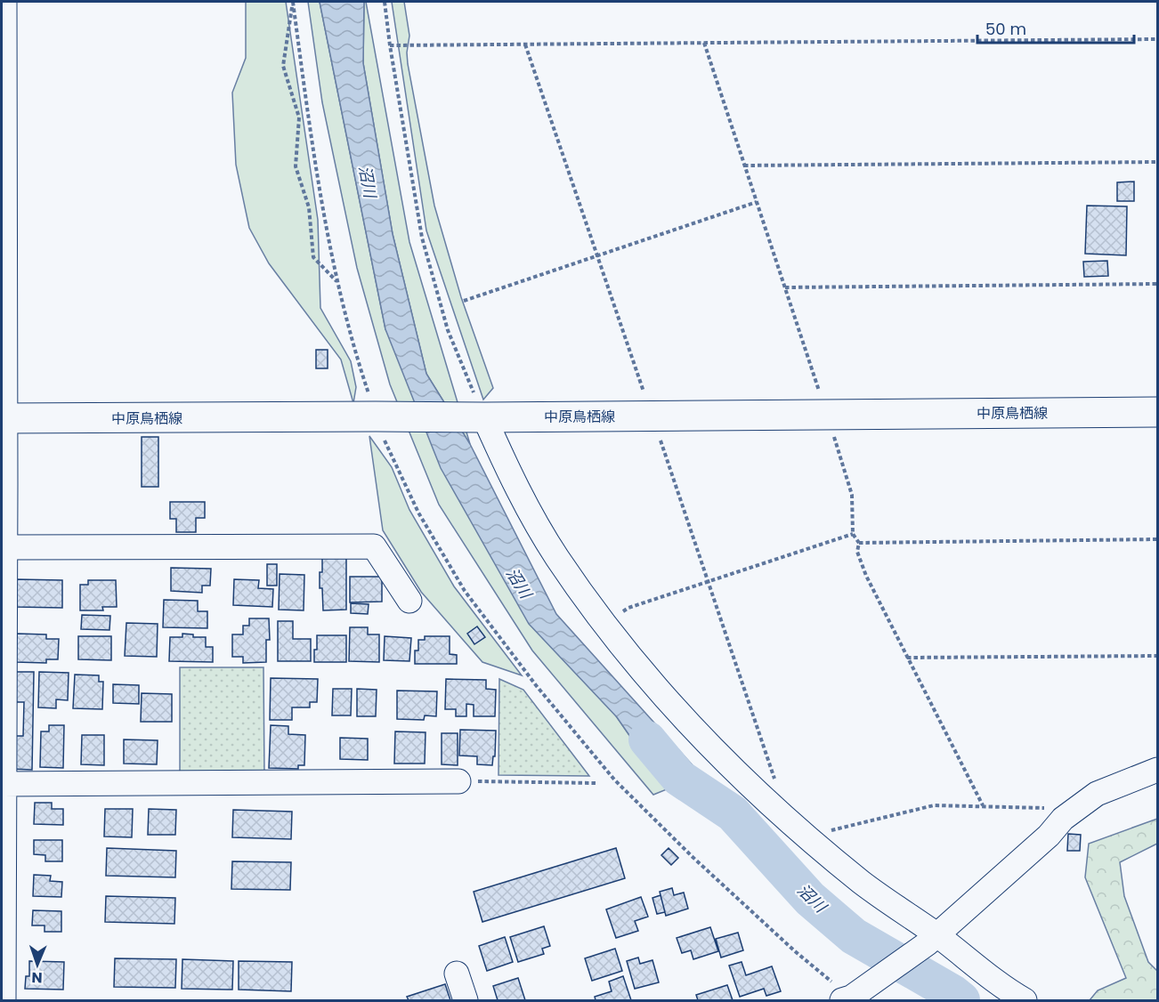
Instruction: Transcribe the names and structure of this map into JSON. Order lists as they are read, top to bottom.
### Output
{
  "streets": {
    "main road": ["中原鳥栖線"]
  },
  "water": ["沼川"],
  "scale_bar": "50 m",
  "north": "bottom"
}
